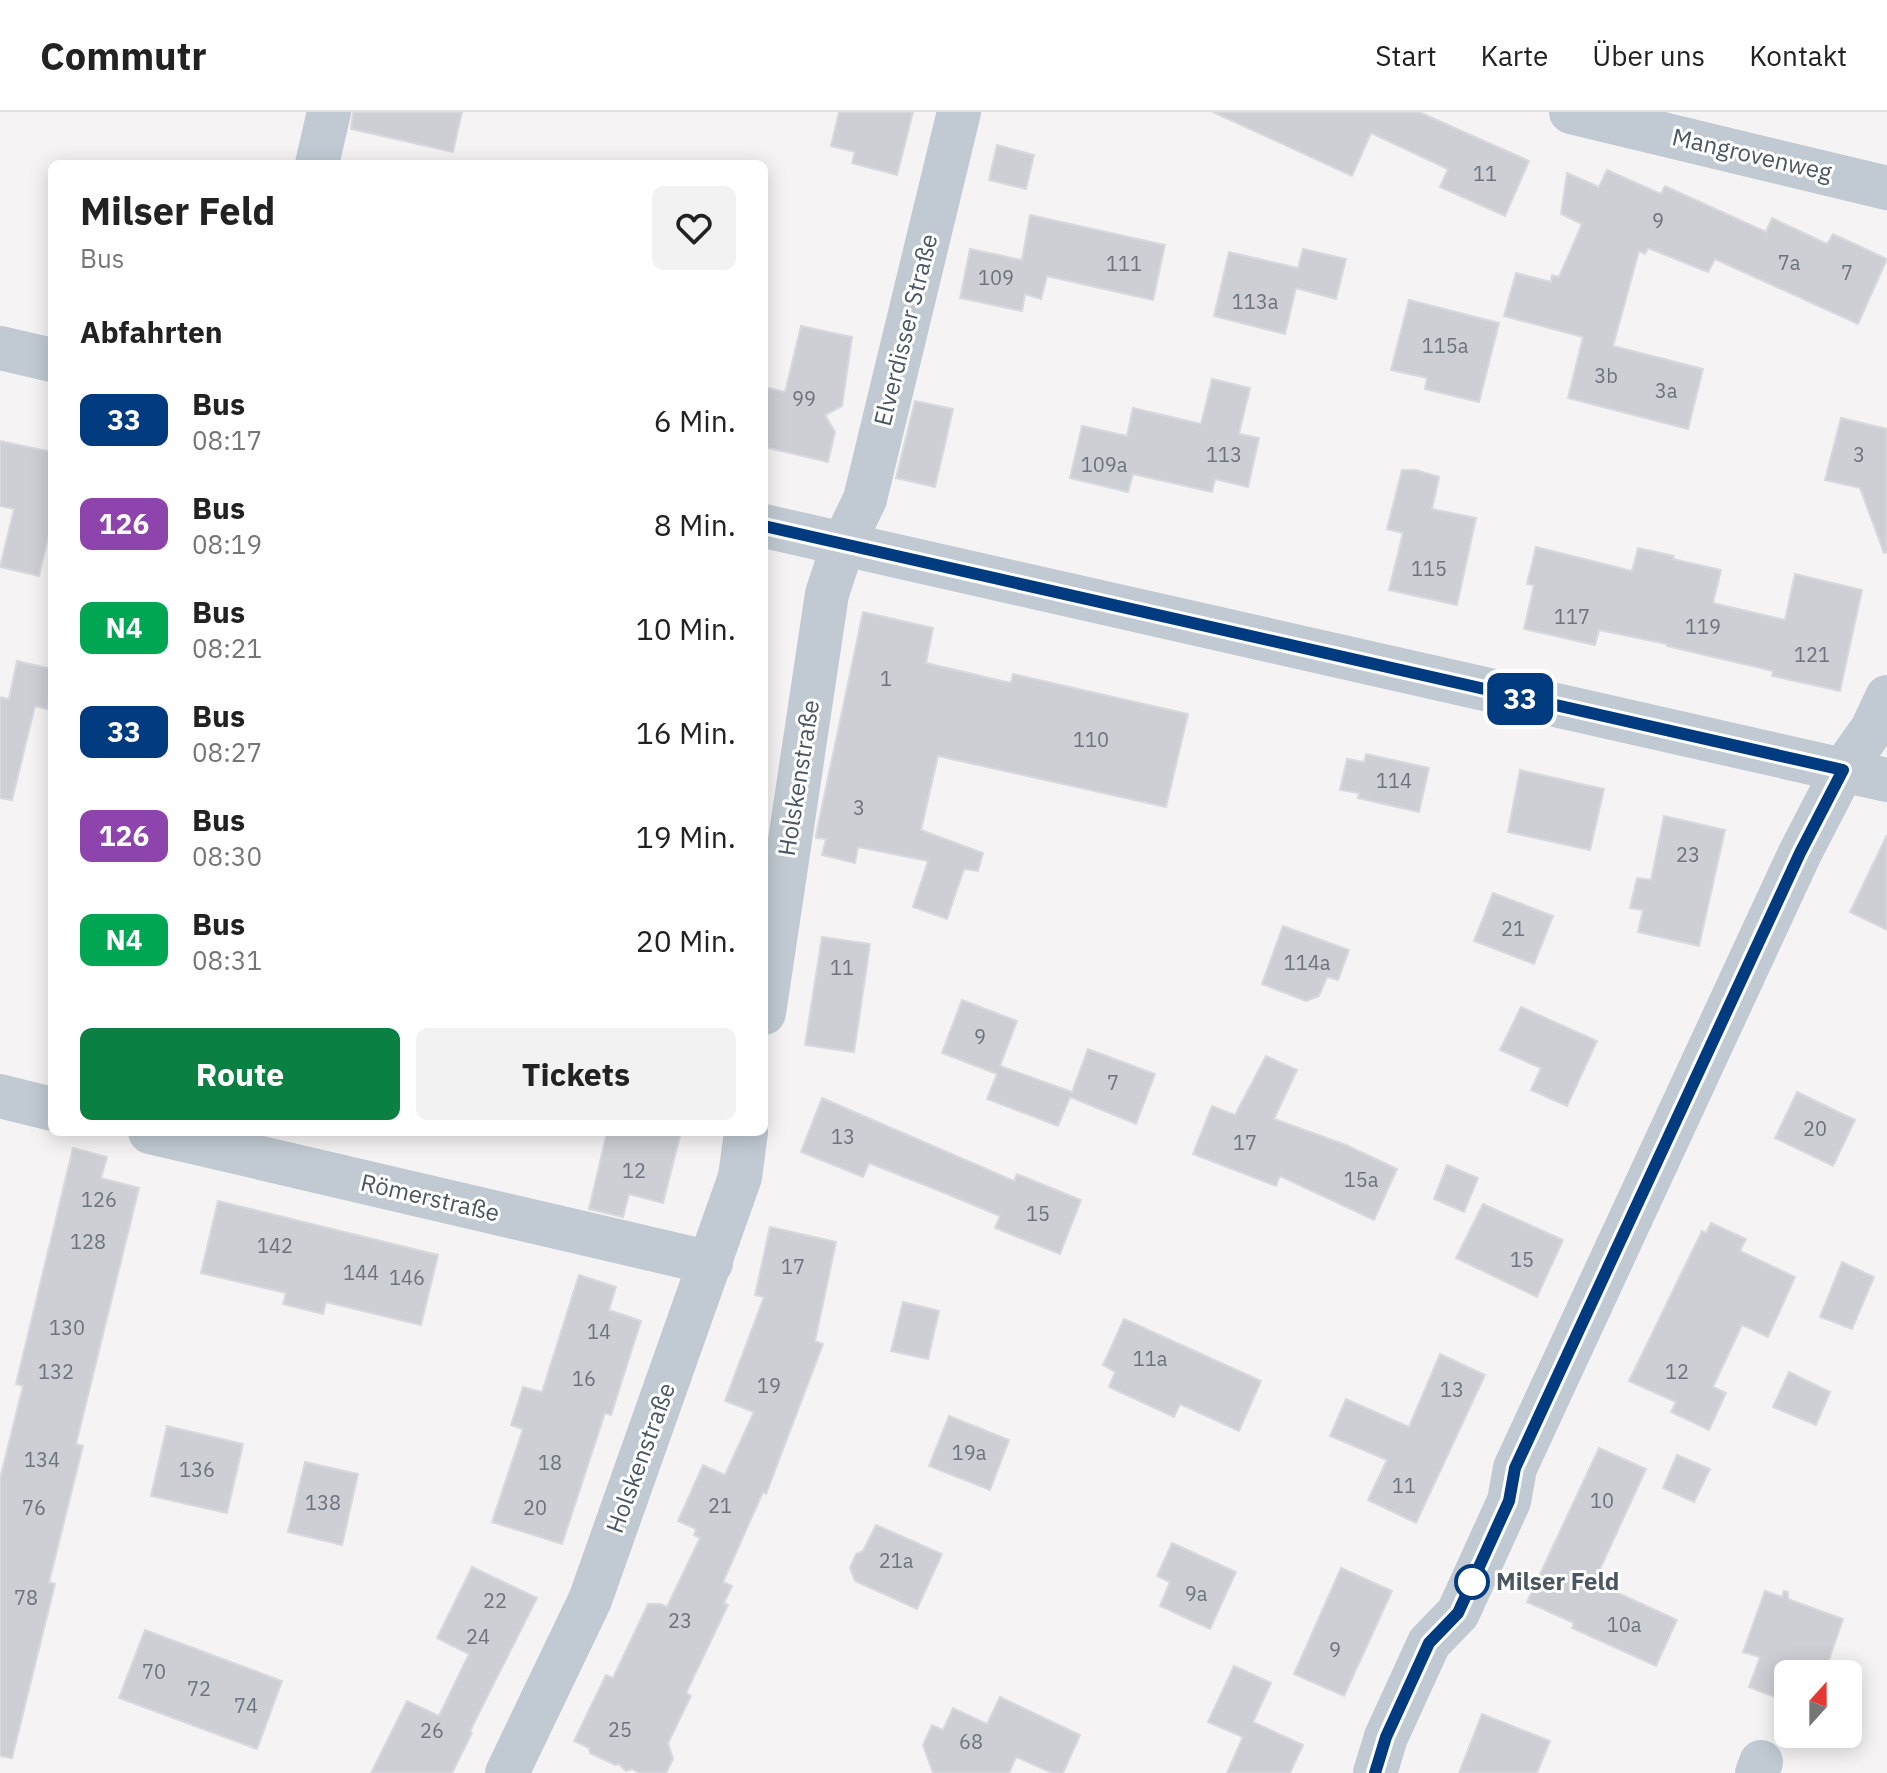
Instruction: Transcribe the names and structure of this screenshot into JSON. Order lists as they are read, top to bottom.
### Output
{
  "streets": {
    "street": [
      "Mangrovenweg",
      "Elverdisser Straße",
      "Holskenstraße",
      "Römerstraße"
    ]
  },
  "crossings": [
    ["Elverdisser Straße", "Holskenstraße"],
    ["Holskenstraße", "Römerstraße"]
  ],
  "places": ["Milser Feld"],
  "lines": ["bus line 33"],
  "house_numbers": [
    "11",
    "9",
    "7a",
    "111",
    "7",
    "109",
    "113a",
    "115a",
    "3b",
    "3a",
    "99",
    "113",
    "3",
    "109a",
    "115",
    "117",
    "119",
    "121",
    "1",
    "110",
    "114",
    "3",
    "23",
    "21",
    "114a",
    "11",
    "9",
    "7",
    "20",
    "13",
    "17",
    "12",
    "15a",
    "126",
    "15",
    "128",
    "142",
    "15",
    "17",
    "144",
    "146",
    "130",
    "14",
    "11a",
    "132",
    "12",
    "16",
    "19",
    "13",
    "19a",
    "134",
    "18",
    "136",
    "11",
    "10",
    "138",
    "21",
    "76",
    "20",
    "21a",
    "9a",
    "78",
    "22",
    "23",
    "10a",
    "24",
    "9",
    "70",
    "72",
    "74",
    "25",
    "26",
    "68"
  ],
  "north": "top",
  "page": {
    "header": "Commutr",
    "nav": [
      "Start",
      "Karte",
      "Über uns",
      "Kontakt"
    ],
    "on_map": "33",
    "heading": [
      ["Milser Feld", "Bus"],
      "Abfahrten"
    ],
    "list": [
      {
        "mark": "33",
        "name": "Bus",
        "note": "08:17",
        "value": "6 Min."
      },
      {
        "mark": "126",
        "name": "Bus",
        "note": "08:19",
        "value": "8 Min."
      },
      {
        "mark": "N4",
        "name": "Bus",
        "note": "08:21",
        "value": "10 Min."
      },
      {
        "mark": "33",
        "name": "Bus",
        "note": "08:27",
        "value": "16 Min."
      },
      {
        "mark": "126",
        "name": "Bus",
        "note": "08:30",
        "value": "19 Min."
      },
      {
        "mark": "N4",
        "name": "Bus",
        "note": "08:31",
        "value": "20 Min."
      }
    ],
    "buttons": ["Route", "Tickets"]
  }
}
